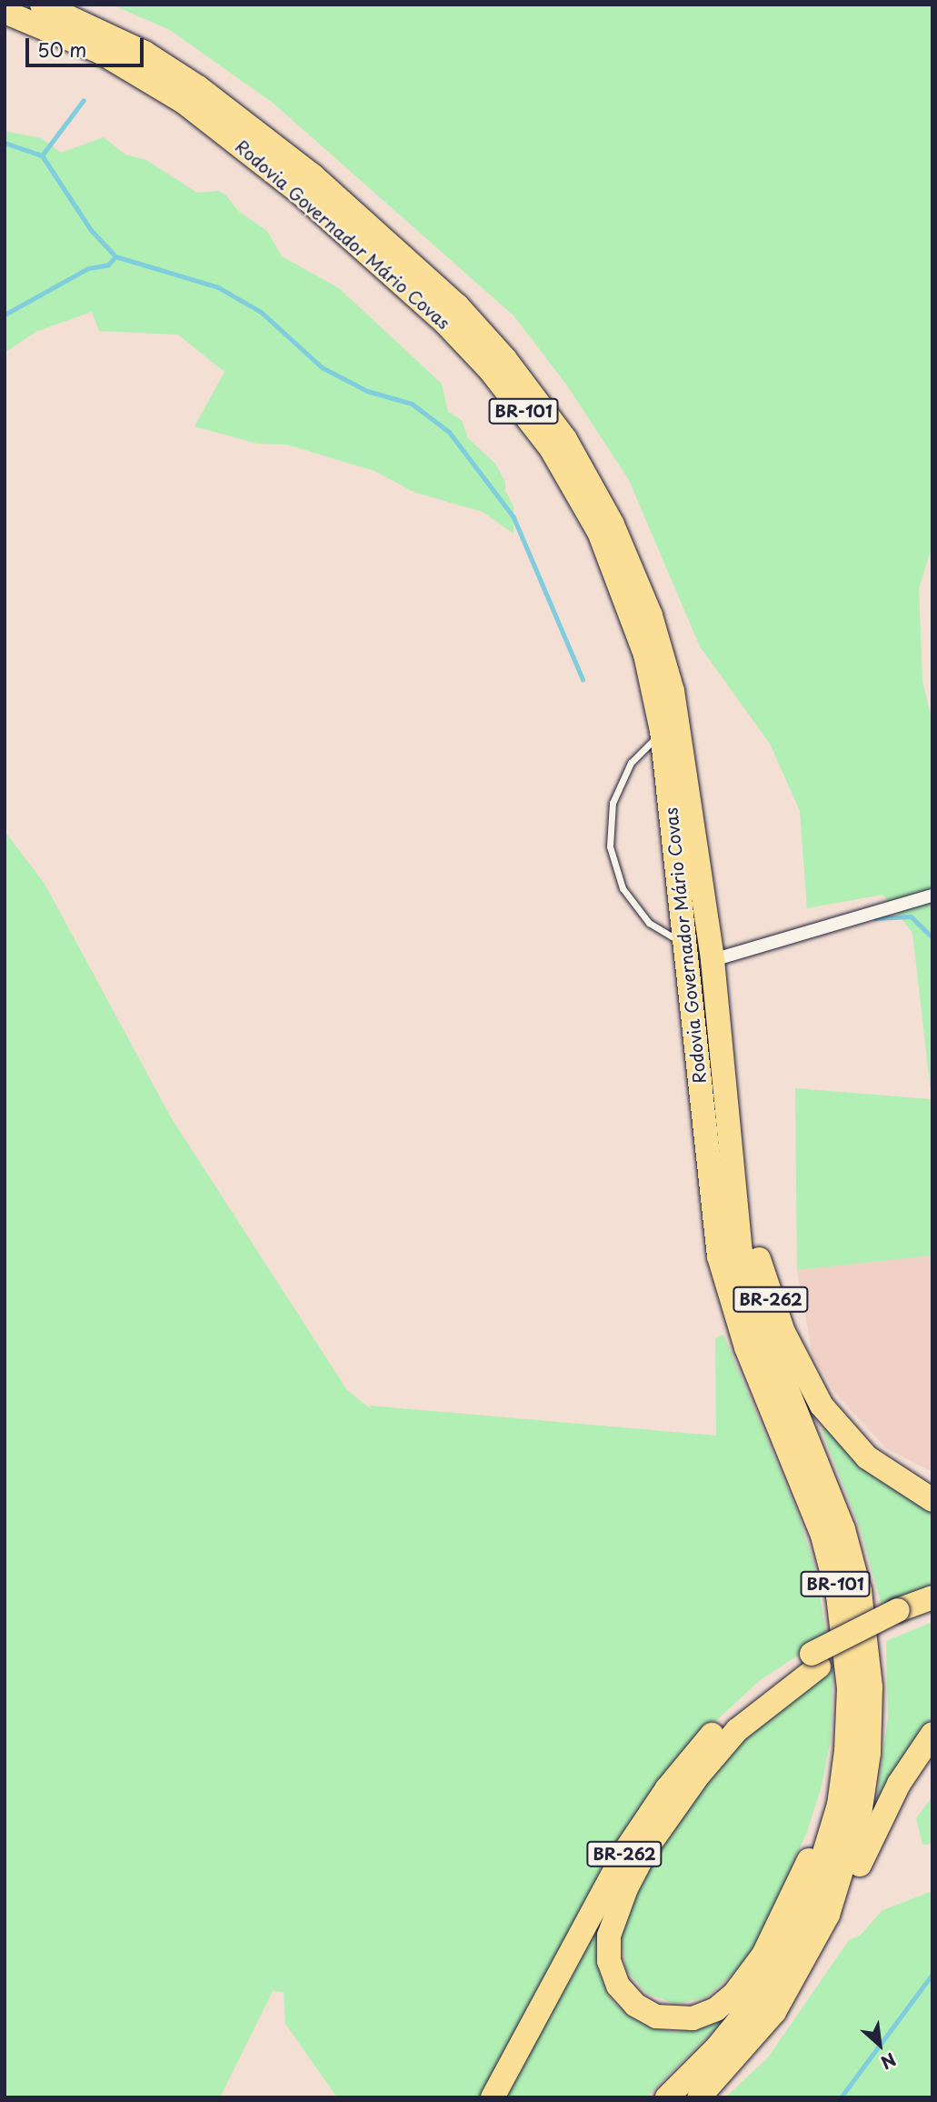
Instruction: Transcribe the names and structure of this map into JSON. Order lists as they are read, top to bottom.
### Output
{
  "streets": {
    "highway": ["Rodovia Governador Mário Covas", "BR-101", "BR-262"]
  },
  "crossings": [
    ["Rodovia Governador Mário Covas", "BR-262"]
  ],
  "scale_bar": "50 m",
  "north": "bottom right"
}
